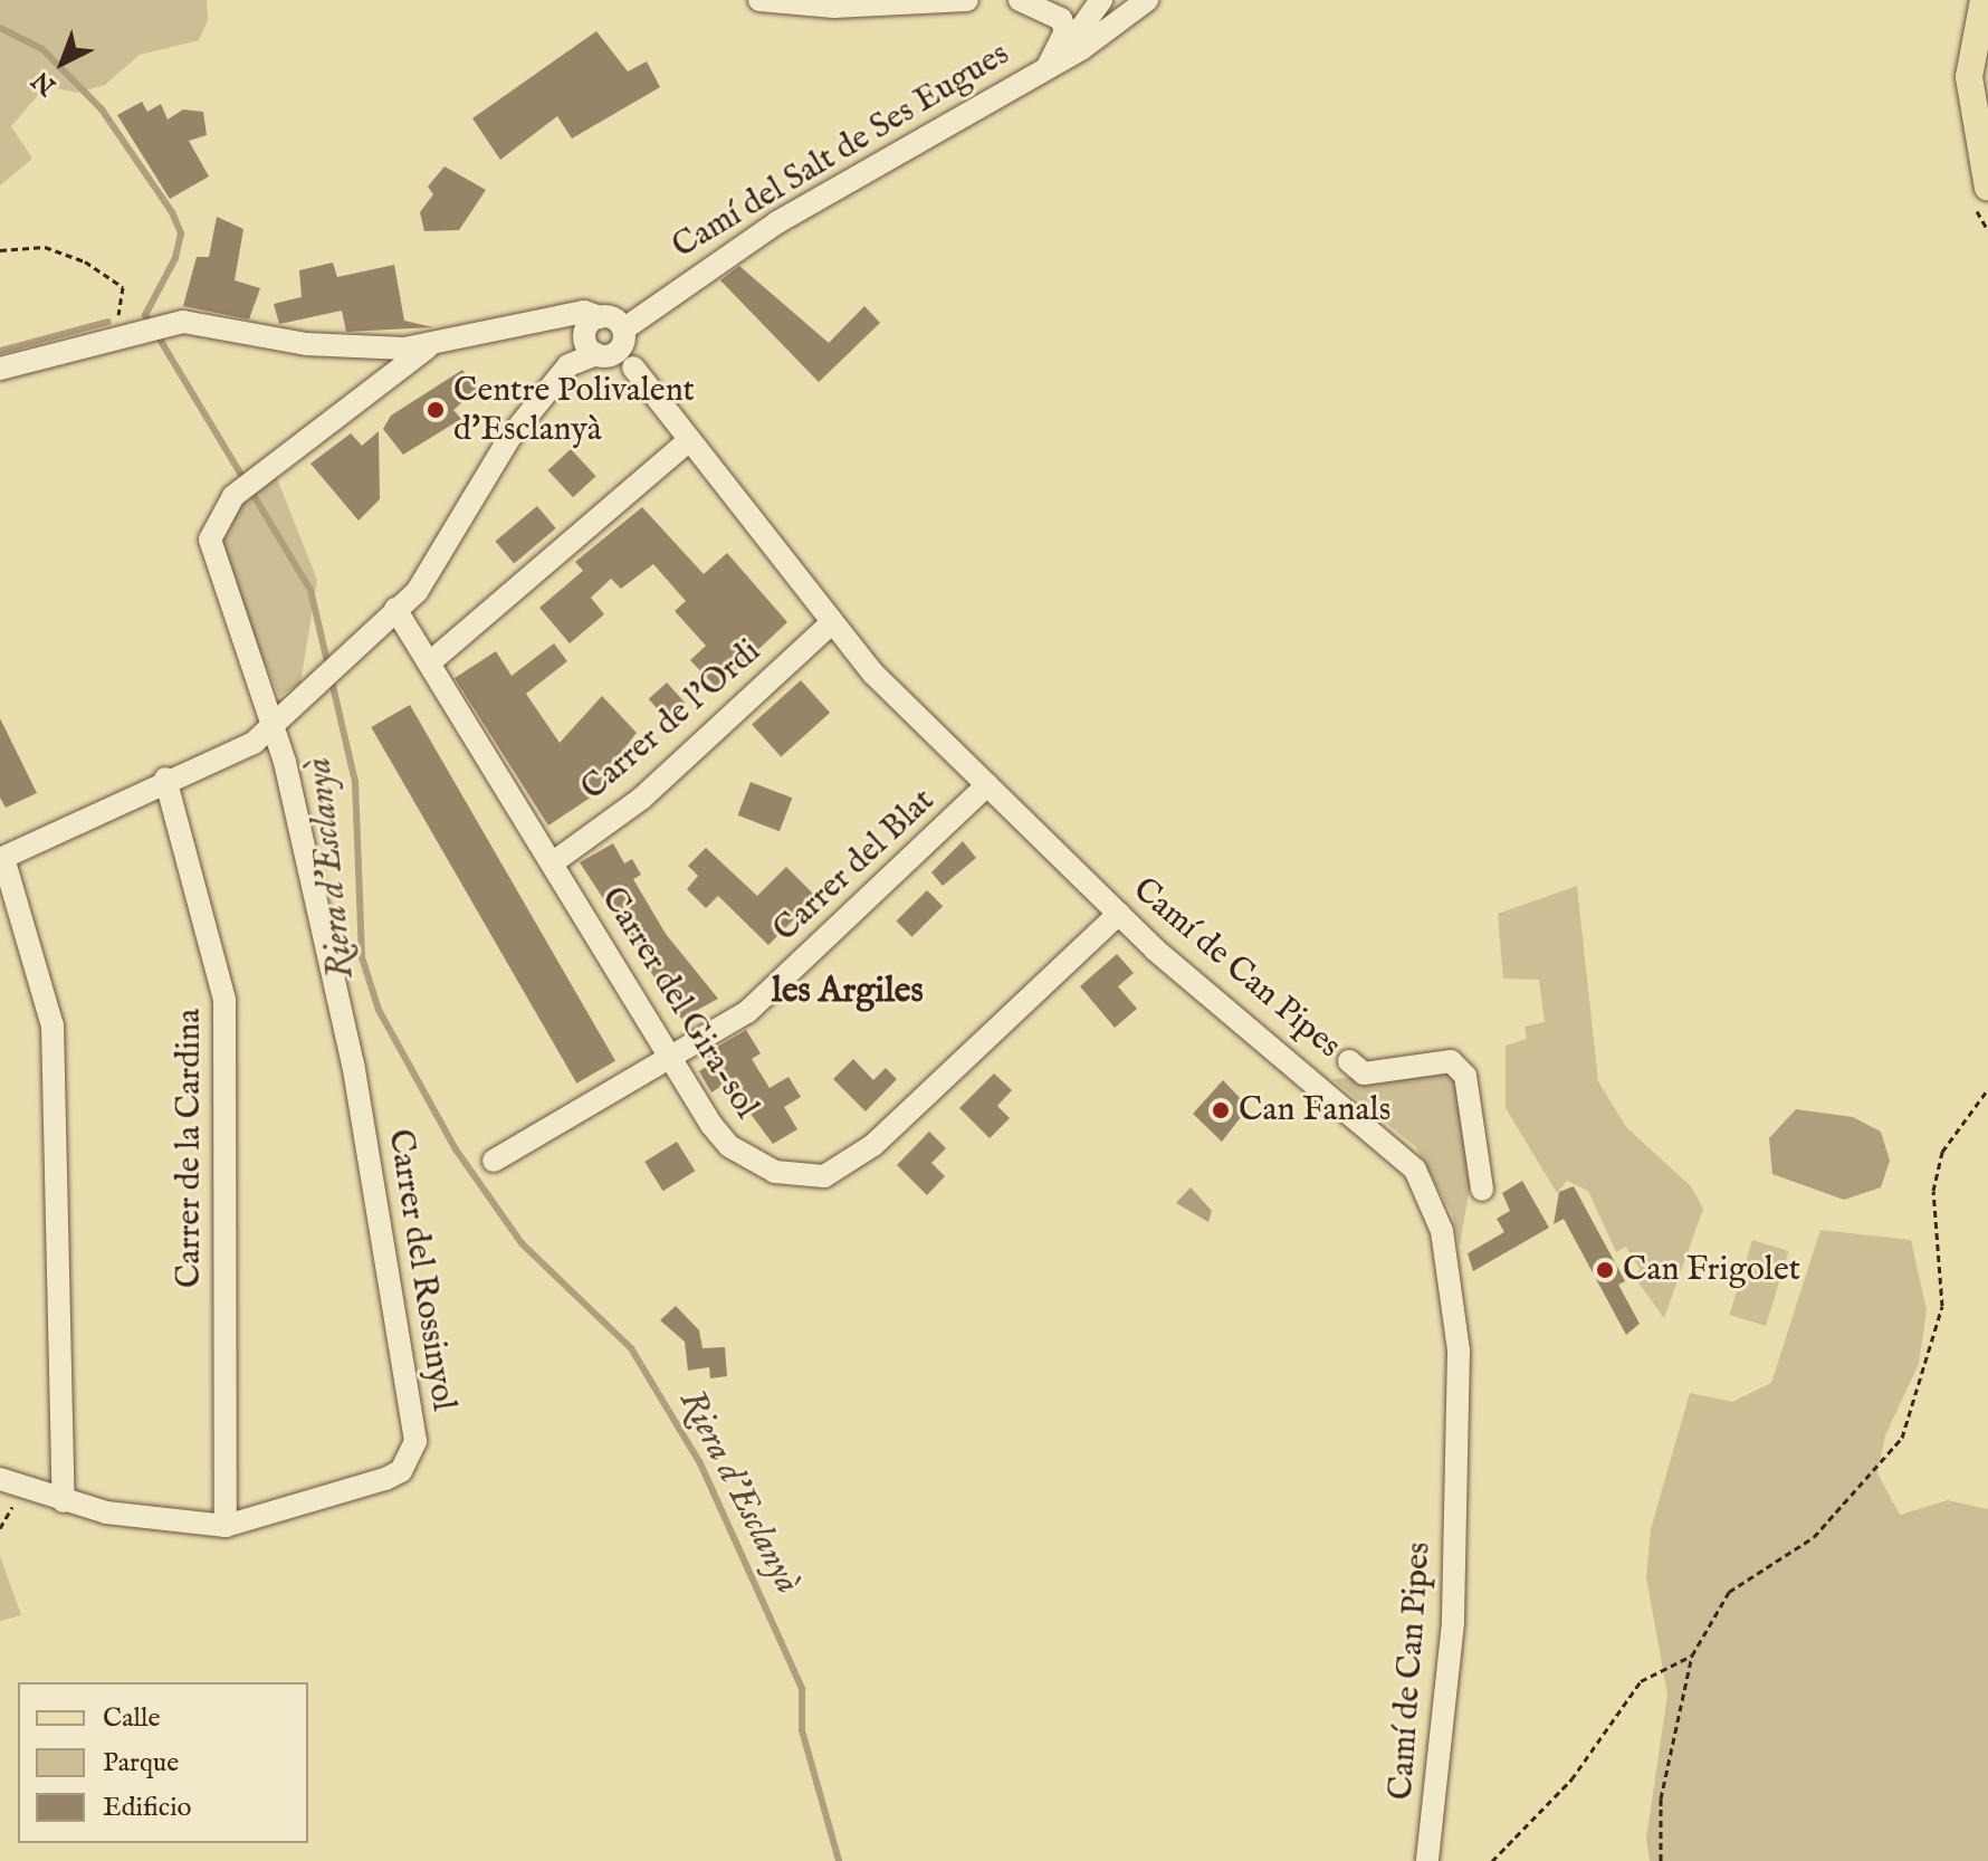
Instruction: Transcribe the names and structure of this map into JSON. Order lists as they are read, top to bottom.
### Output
{
  "streets": {
    "street": [
      "Camí del Salt de Ses Eugues",
      "Carrer de l'Ordi",
      "Carrer del Blat",
      "Camí de Can Pipes",
      "Carrer del Gira-sol",
      "Carrer de la Cardina",
      "Carrer del Rossinyol"
    ]
  },
  "crossings": [
    ["Camí del Salt de Ses Eugues", "Camí de Can Pipes"],
    ["Carrer de l'Ordi", "Camí de Can Pipes"],
    ["Carrer de l'Ordi", "Carrer del Gira-sol"],
    ["Carrer del Blat", "Camí de Can Pipes"],
    ["Carrer del Blat", "Carrer del Gira-sol"],
    ["Camí de Can Pipes", "Carrer del Gira-sol"],
    ["Carrer de la Cardina", "Carrer del Rossinyol"]
  ],
  "districts": ["les Argiles"],
  "water": ["Riera d'Esclanyà"],
  "places": ["Centre Polivalent d'Esclanyà", "Can Fanals", "Can Frigolet"],
  "legend": ["Calle", "Parque", "Edificio"],
  "north": "bottom left"
}
